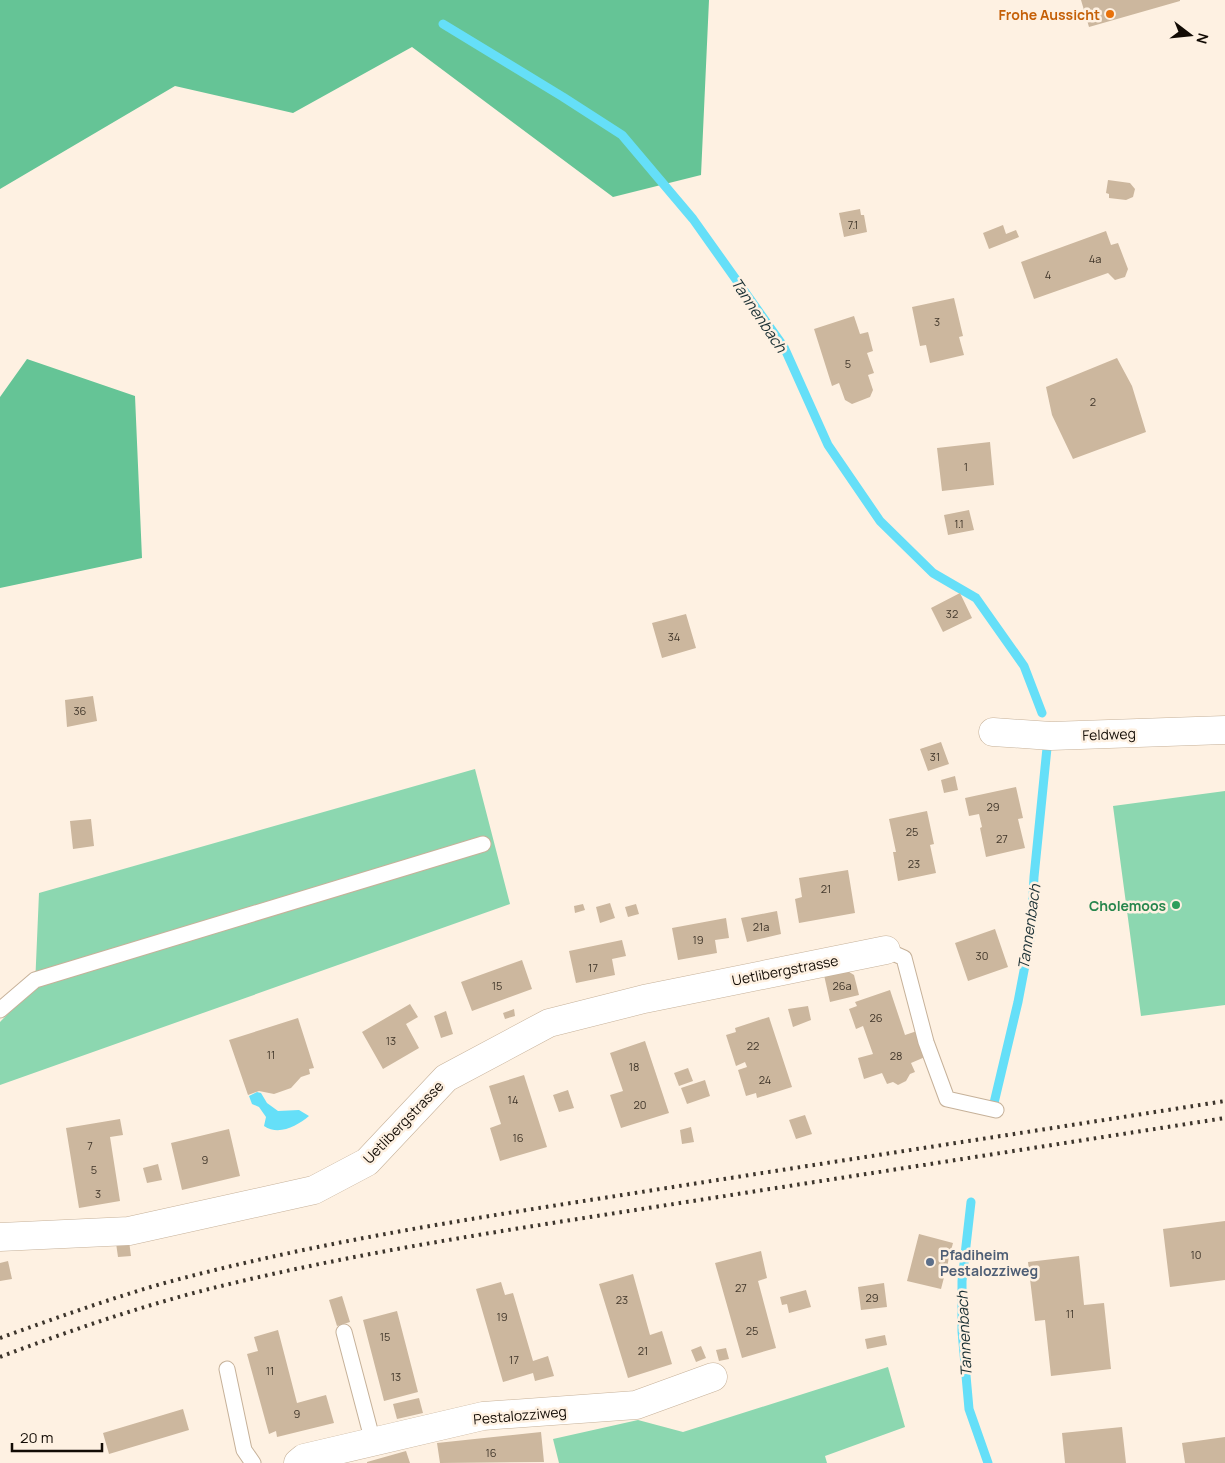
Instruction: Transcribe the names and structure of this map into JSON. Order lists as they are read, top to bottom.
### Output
{
  "streets": {
    "street": ["Feldweg", "Uetlibergstrasse", "Pestalozziweg"]
  },
  "water": ["Tannenbach"],
  "places": ["Frohe Aussicht", "Cholemoos", "Pfadiheim Pestalozziweg"],
  "house_numbers": [
    "7.1",
    "4a",
    "4",
    "3",
    "5",
    "2",
    "1",
    "1.1",
    "32",
    "34",
    "36",
    "31",
    "29",
    "25",
    "27",
    "23",
    "21",
    "21a",
    "19",
    "30",
    "17",
    "15",
    "26a",
    "26",
    "13",
    "22",
    "11",
    "28",
    "18",
    "24",
    "14",
    "20",
    "16",
    "7",
    "9",
    "5",
    "3",
    "10",
    "27",
    "29",
    "23",
    "11",
    "19",
    "25",
    "15",
    "21",
    "17",
    "11",
    "13",
    "9",
    "16"
  ],
  "scale_bar": "20 m",
  "north": "right"
}
